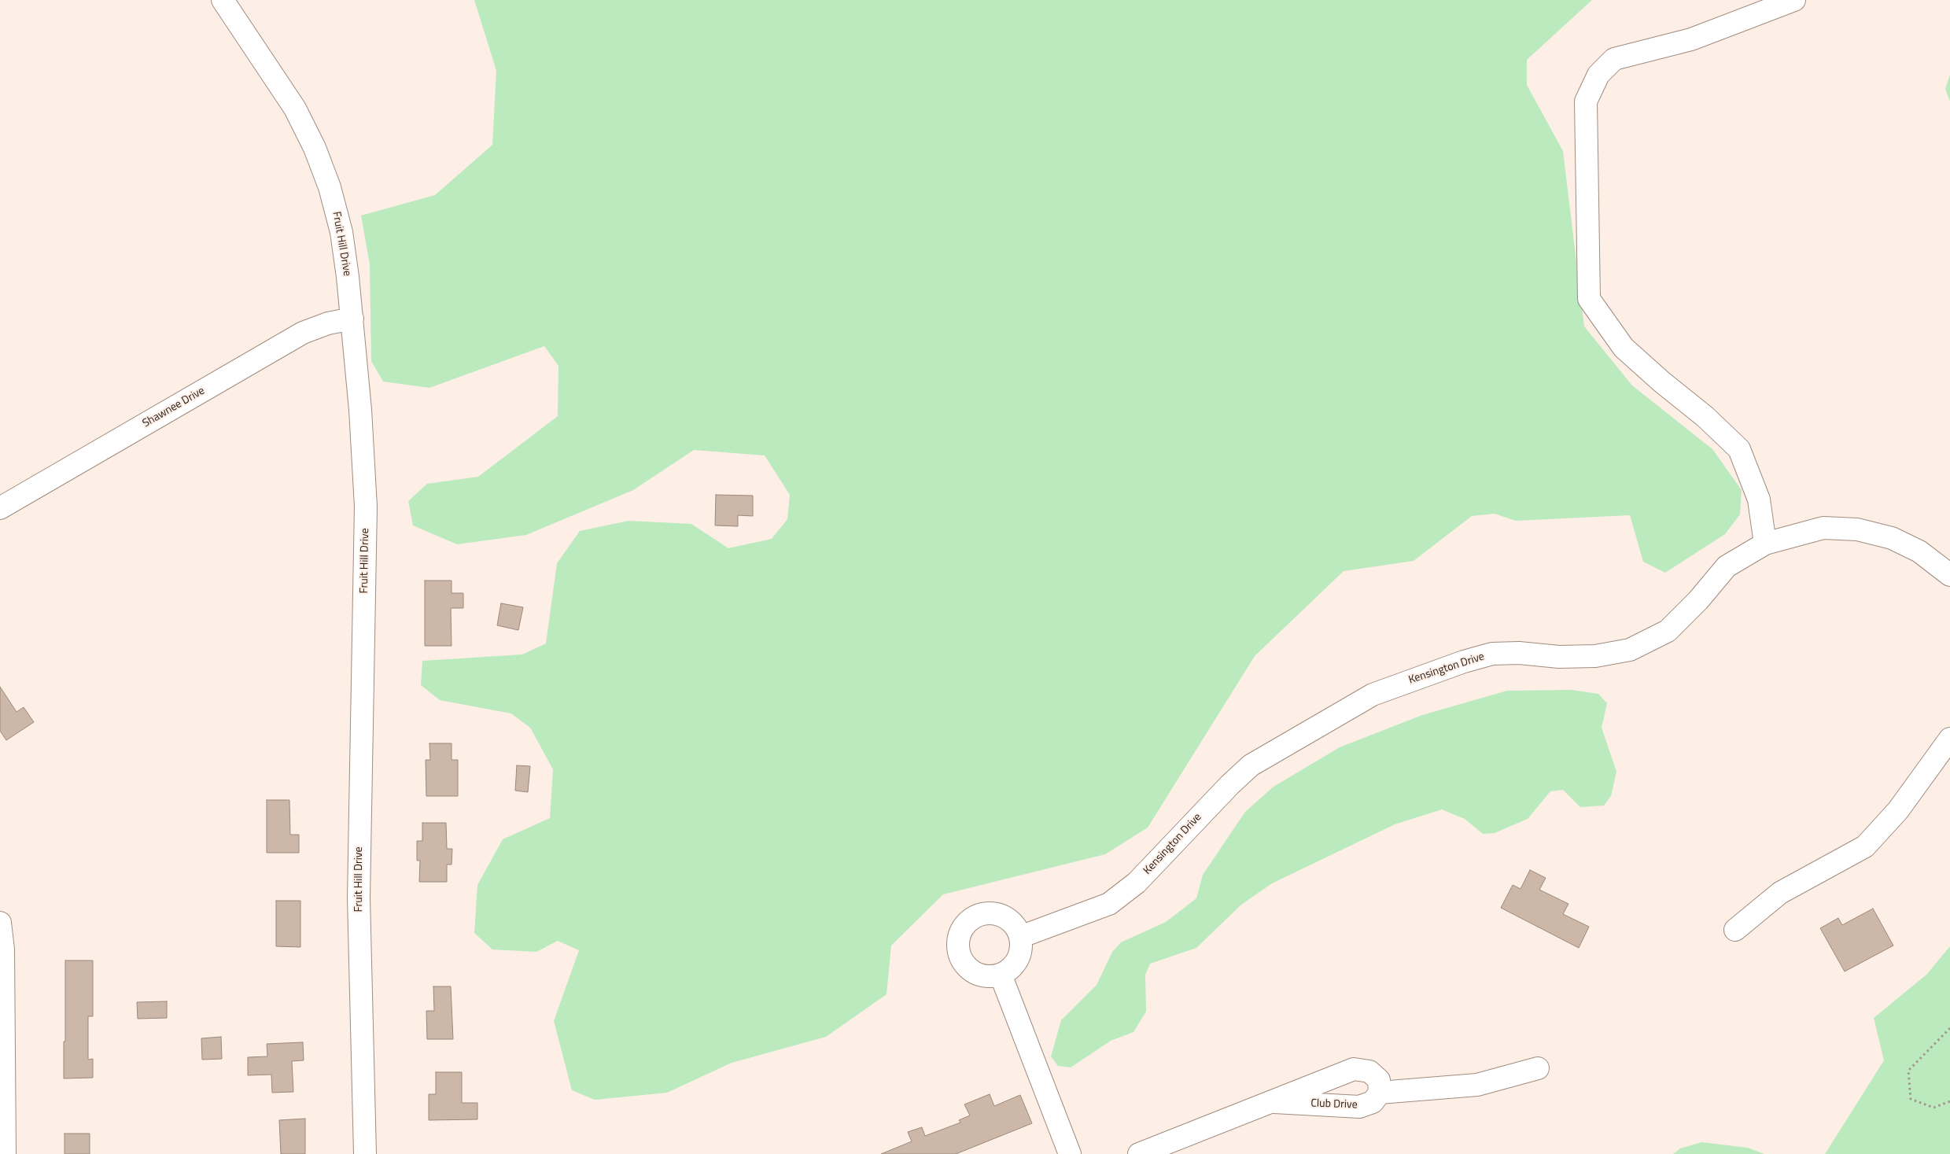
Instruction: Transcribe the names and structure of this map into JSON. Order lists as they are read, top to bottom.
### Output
{
  "streets": {
    "street": [
      "Fruit Hill Drive",
      "Shawnee Drive",
      "Kensington Drive",
      "Club Drive"
    ]
  },
  "crossings": [
    ["Fruit Hill Drive", "Shawnee Drive"]
  ]
}
